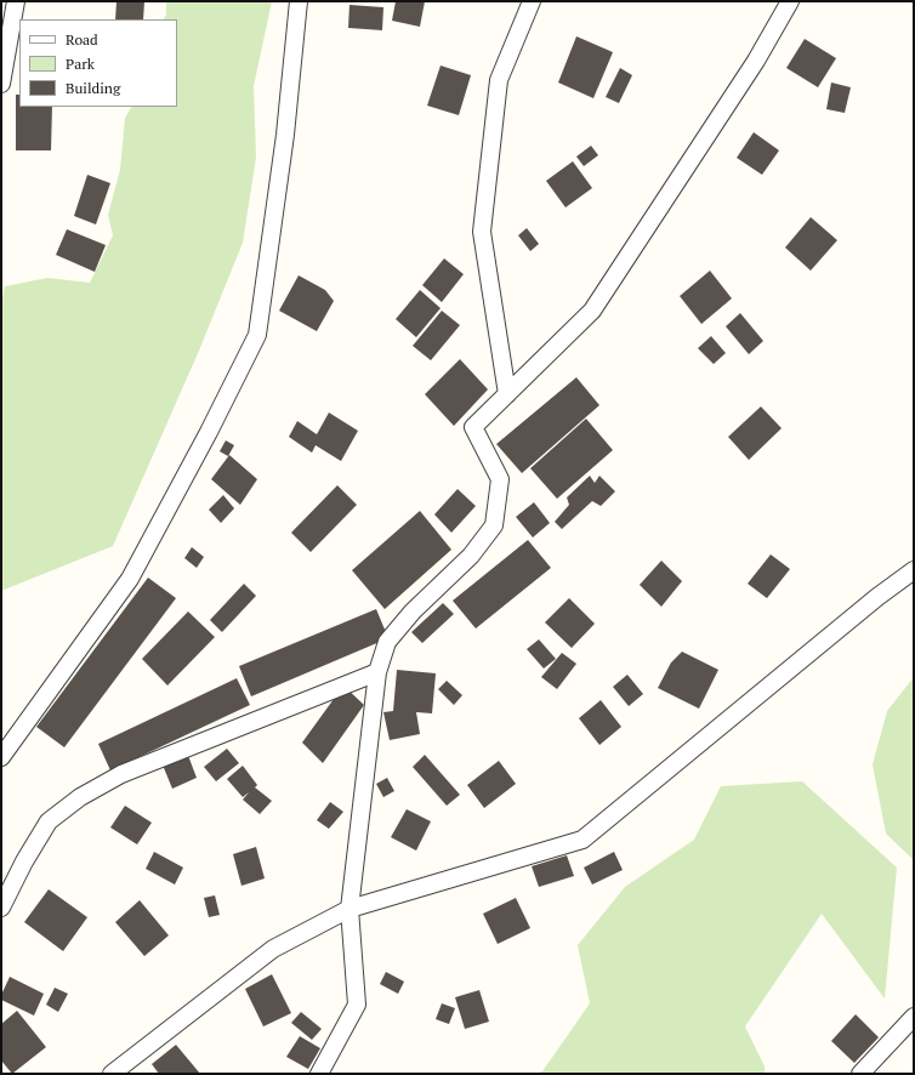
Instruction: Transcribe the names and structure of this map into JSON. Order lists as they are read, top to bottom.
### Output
{
  "legend": ["Road", "Park", "Building"]
}
